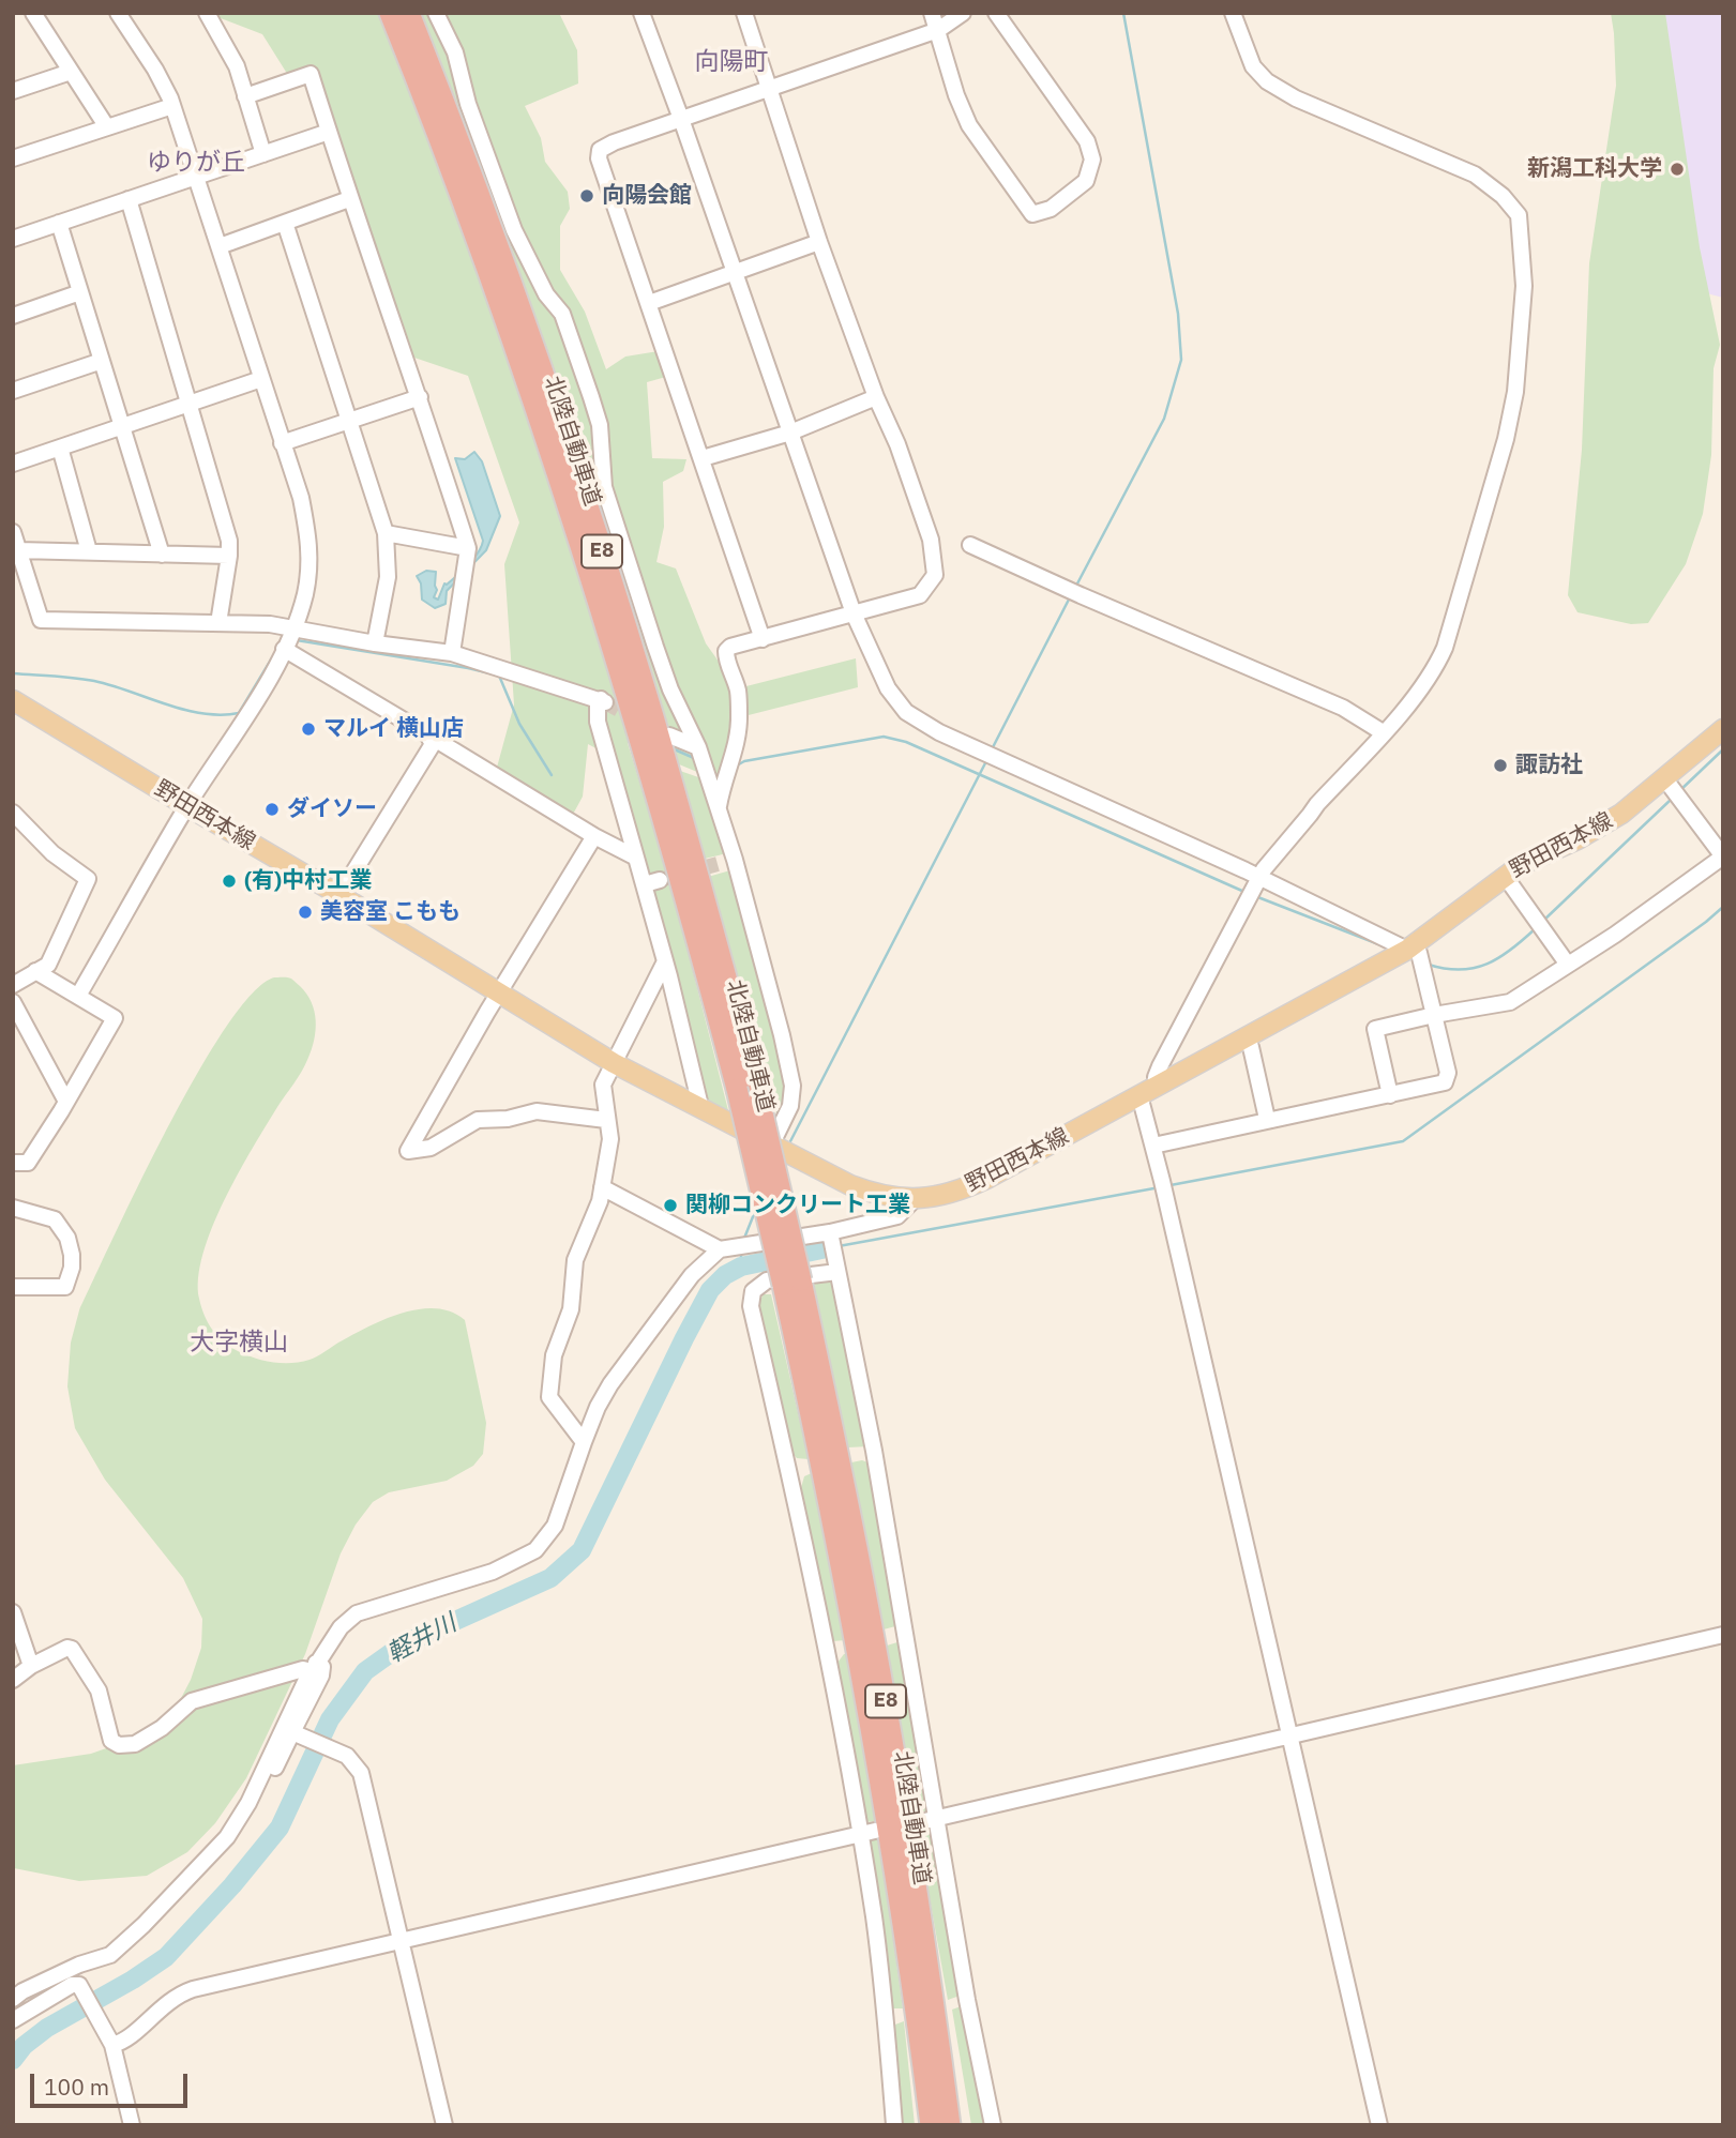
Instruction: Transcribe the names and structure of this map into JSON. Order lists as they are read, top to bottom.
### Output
{
  "streets": {
    "highway": ["北陸自動車道", "E8"],
    "main road": ["野田西本線"]
  },
  "districts": ["向陽町", "ゆりが丘", "大字横山"],
  "water": ["軽井川"],
  "places": [
    "新潟工科大学",
    "向陽会館",
    "マルイ 横山店",
    "諏訪社",
    "ダイソー",
    "(有)中村工業",
    "美容室 こもも",
    "関柳コンクリート工業"
  ],
  "scale_bar": "100 m"
}
